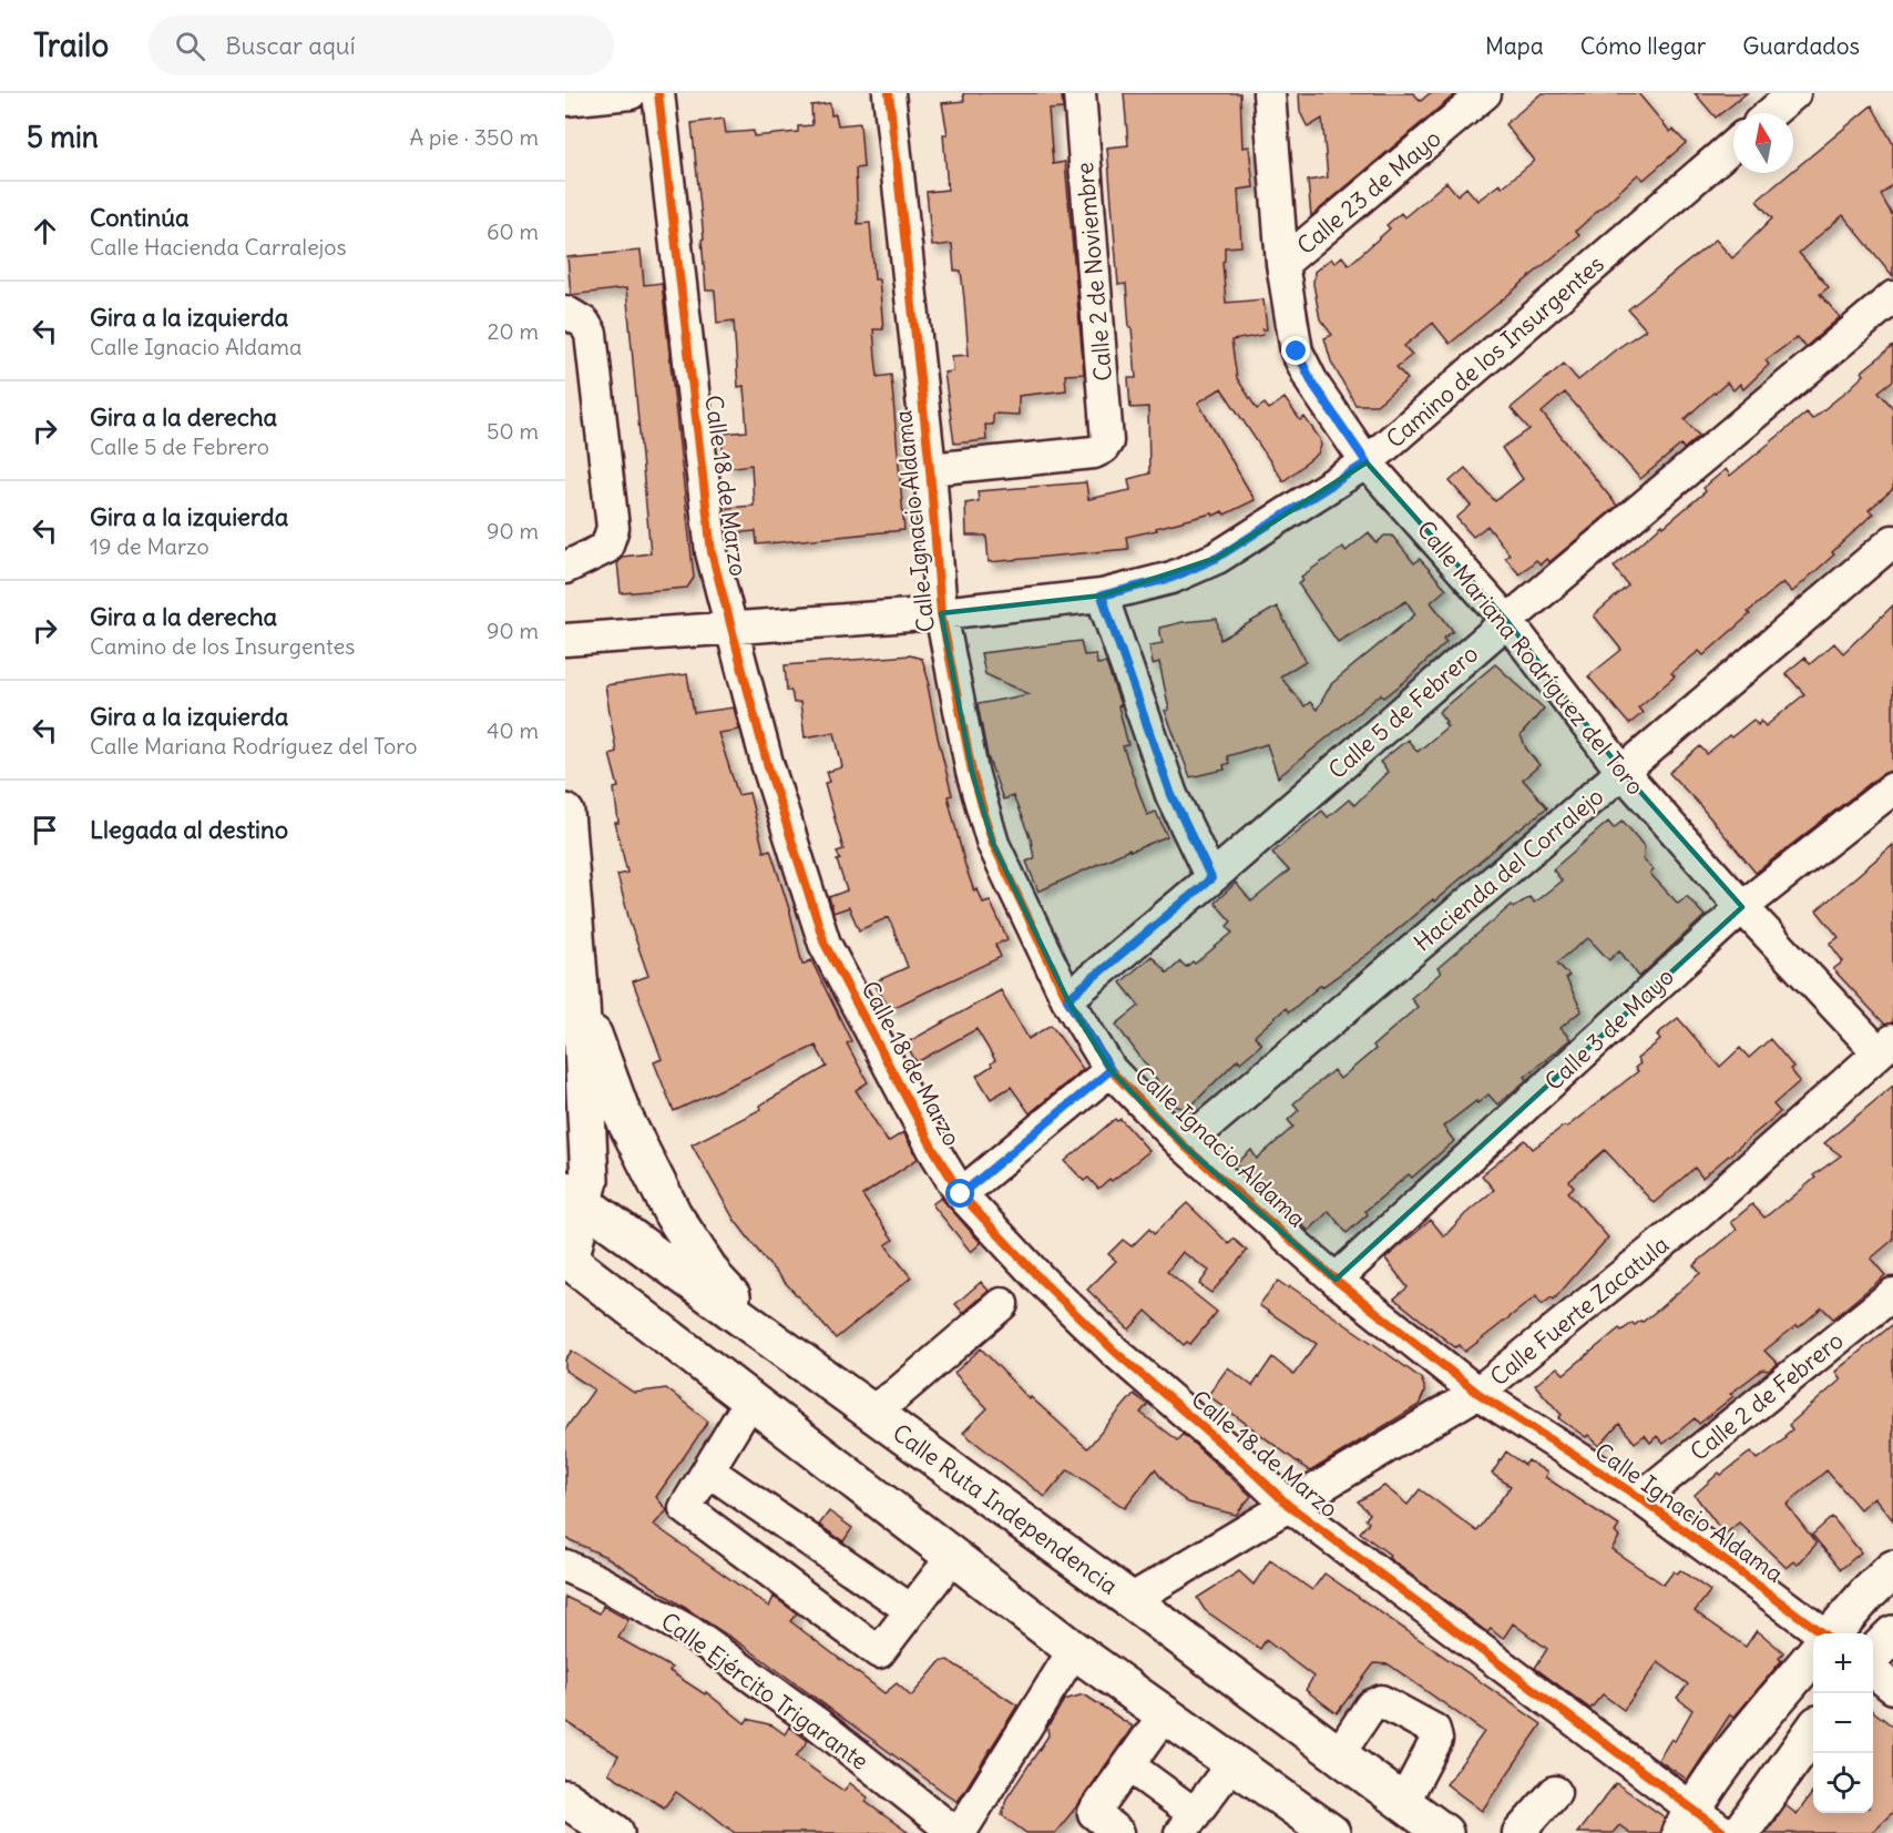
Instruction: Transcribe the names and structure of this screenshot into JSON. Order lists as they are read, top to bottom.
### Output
{
  "streets": {
    "main road": ["Calle Ruta Independencia"],
    "street": [
      "Calle 23 de Mayo",
      "Calle 2 de Noviembre",
      "Camino de los Insurgentes",
      "Calle 18 de Marzo",
      "Calle Ignacio Aldama",
      "Calle Mariana Rodríguez del Toro",
      "Calle 5 de Febrero",
      "Hacienda del Corralejo",
      "Calle 3 de Mayo",
      "Calle Fuerte Zacatula",
      "Calle 2 de Febrero",
      "Calle Ejército Trigarante"
    ]
  },
  "crossings": [
    ["Calle 23 de Mayo", "Calle Mariana Rodríguez del Toro"],
    ["Calle 2 de Noviembre", "Calle Ignacio Aldama"],
    ["Camino de los Insurgentes", "Calle 18 de Marzo"],
    ["Camino de los Insurgentes", "Calle Ignacio Aldama"],
    ["Camino de los Insurgentes", "Calle Mariana Rodríguez del Toro"],
    ["Calle 18 de Marzo", "Calle Fuerte Zacatula"],
    ["Calle Ignacio Aldama", "Calle 5 de Febrero"],
    ["Calle Ignacio Aldama", "Hacienda del Corralejo"],
    ["Calle Ignacio Aldama", "Calle 3 de Mayo"],
    ["Calle Ignacio Aldama", "Calle Fuerte Zacatula"],
    ["Calle Ignacio Aldama", "Calle 2 de Febrero"],
    ["Calle Mariana Rodríguez del Toro", "Calle 5 de Febrero"],
    ["Calle Mariana Rodríguez del Toro", "Hacienda del Corralejo"],
    ["Calle Mariana Rodríguez del Toro", "Calle 3 de Mayo"],
    ["Calle Mariana Rodríguez del Toro", "Calle Fuerte Zacatula"],
    ["Calle Fuerte Zacatula", "Calle Ruta Independencia"]
  ],
  "north": "top",
  "page": {
    "header": "Trailo",
    "search": "Buscar aquí",
    "nav": ["Mapa", "Cómo llegar", "Guardados"],
    "heading": ["5 min", "A pie · 350 m"],
    "list": [
      ["Continúa", "Calle Hacienda Carralejos", "60 m"],
      ["Gira a la izquierda", "Calle Ignacio Aldama", "20 m"],
      ["Gira a la derecha", "Calle 5 de Febrero", "50 m"],
      ["Gira a la izquierda", "19 de Marzo", "90 m"],
      ["Gira a la derecha", "Camino de los Insurgentes", "90 m"],
      ["Gira a la izquierda", "Calle Mariana Rodríguez del Toro", "40 m"],
      "Llegada al destino"
    ],
    "map_buttons": ["+", "−"]
  }
}
